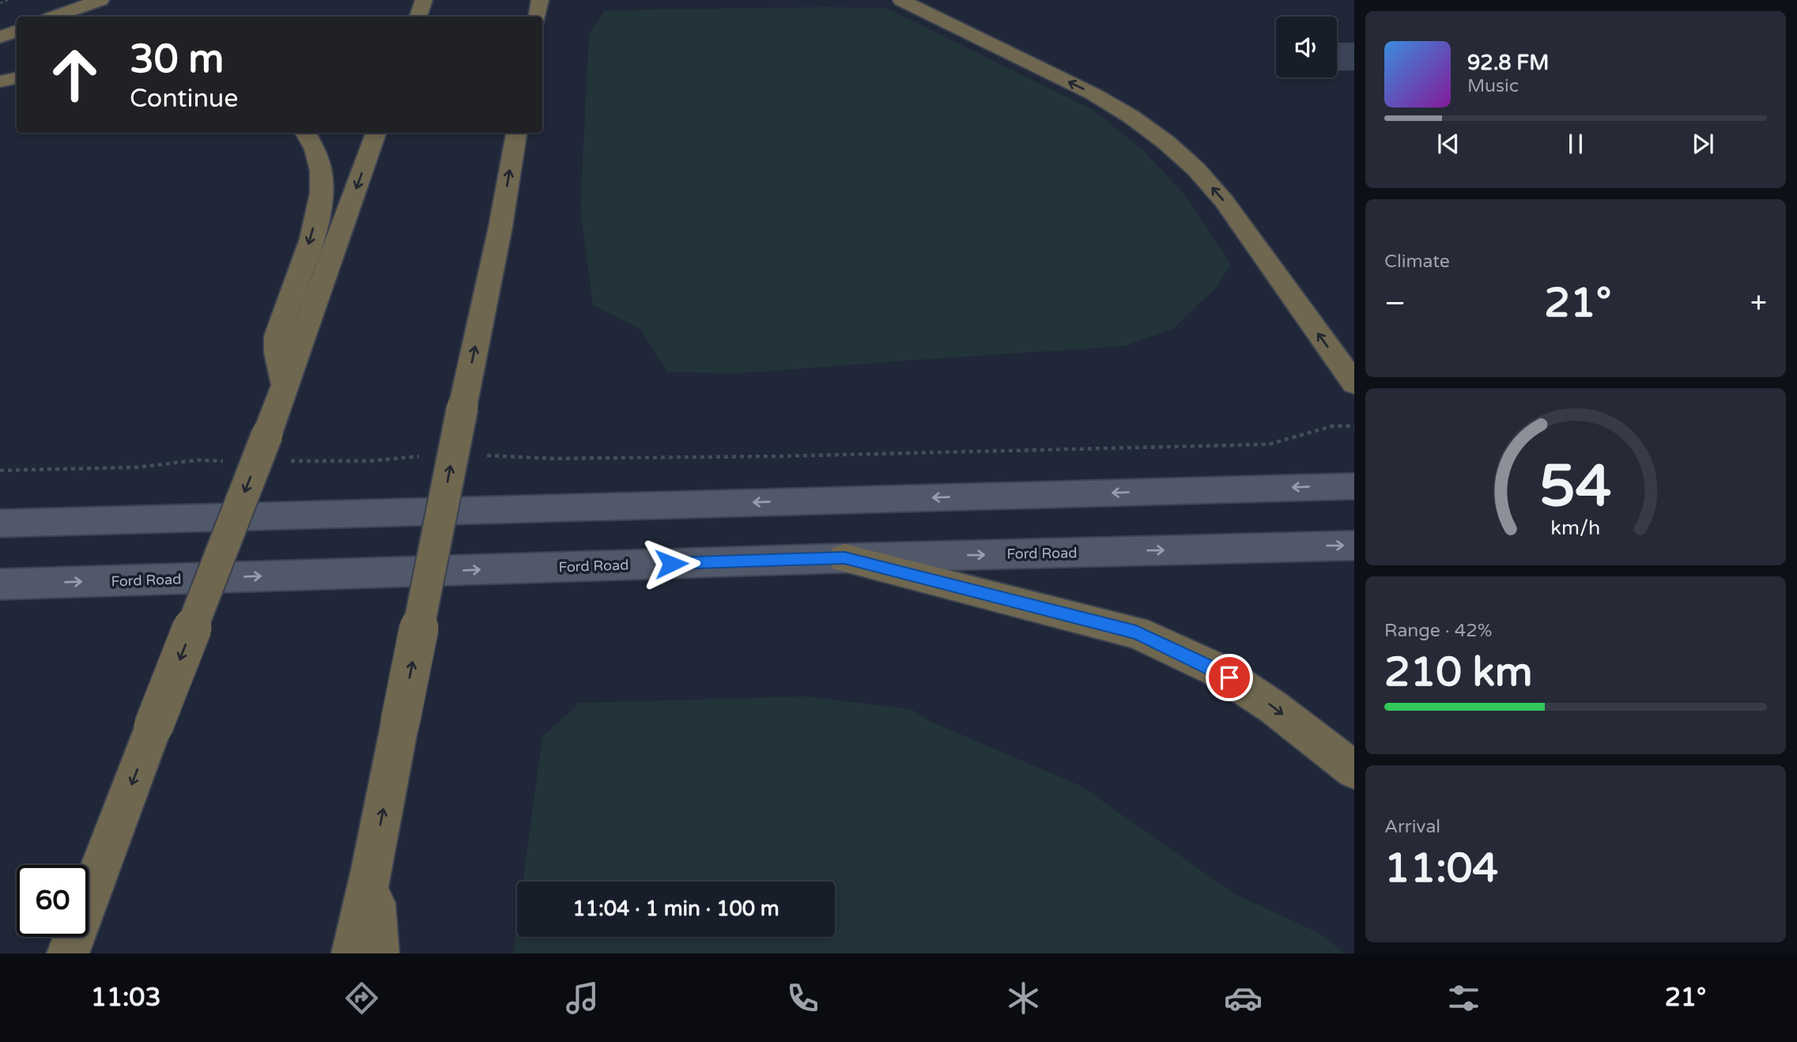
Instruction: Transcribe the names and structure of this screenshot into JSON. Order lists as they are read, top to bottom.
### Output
{
  "streets": {
    "main road": ["Ford Road"]
  },
  "page": {
    "turn": ["30 m", "Continue"],
    "song": ["92.8 FM", "Music"],
    "tile": [
      "Climate",
      ["Range · 42%", "210 km"],
      ["Arrival", "11:04"]
    ],
    "heat": ["−", "21°", "+"],
    "limit": "60",
    "trip": "11:04 · 1 min · 100 m",
    "tabs": ["11:03", "21°"],
    "gauge": ["54", "km/h"]
  }
}
